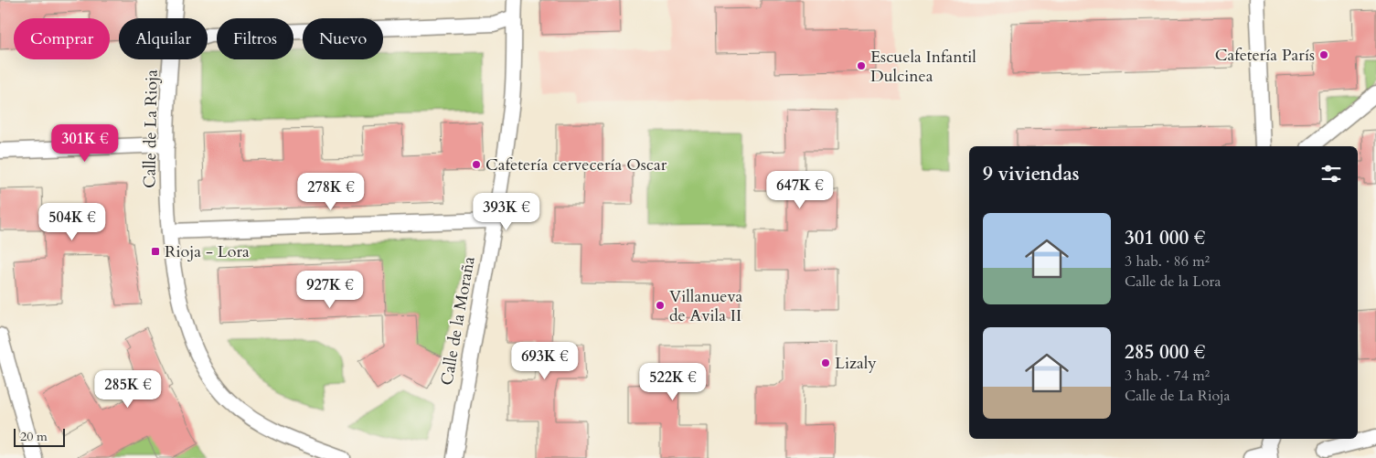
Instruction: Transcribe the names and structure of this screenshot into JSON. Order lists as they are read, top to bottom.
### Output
{
  "streets": {
    "street": ["Calle de La Rioja", "Calle de la Moraña"]
  },
  "places": {
    "other": [
      "Cafetería París",
      "Escuela Infantil Dulcinea",
      "Cafetería cervecería Oscar",
      "Villanueva de Avila II",
      "Lizaly"
    ],
    "transit": ["Rioja - Lora"]
  },
  "scale_bar": "20 m",
  "page": {
    "chip": [
      "Comprar",
      "Alquilar",
      "Filtros",
      "Nuevo"
    ],
    "price": [
      "301K €",
      "647K €",
      "278K €",
      "393K €",
      "504K €",
      "927K €",
      "693K €",
      "522K €",
      "285K €"
    ],
    "heading": "9 viviendas",
    "list": [
      {
        "name": "301 000 €",
        "note": "3 hab. · 86 m² · Calle de la Lora"
      },
      {
        "name": "285 000 €",
        "note": "3 hab. · 74 m² · Calle de La Rioja"
      }
    ],
    "scale": "20 m"
  }
}
